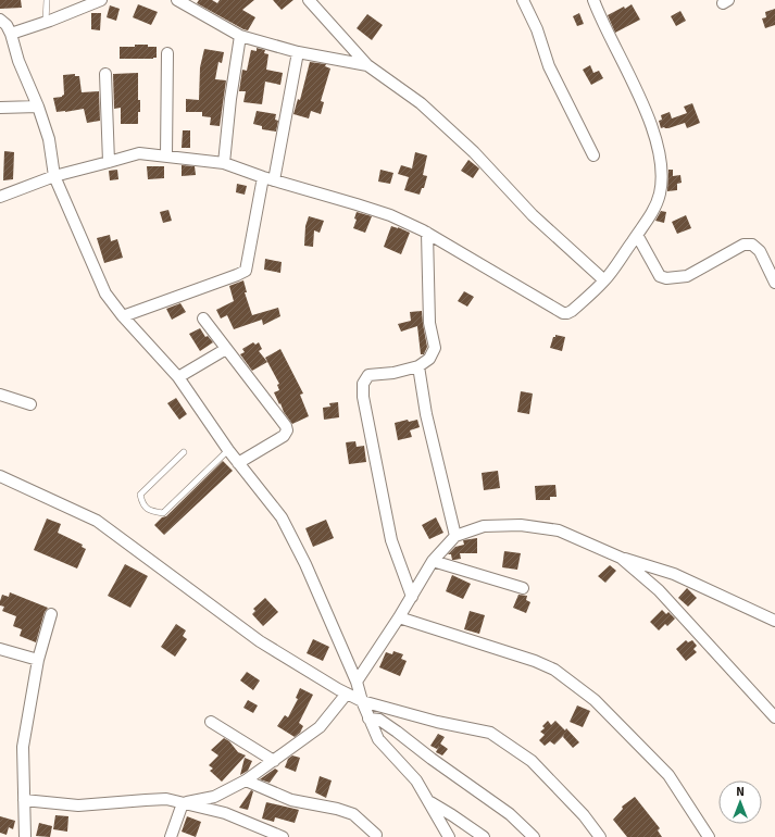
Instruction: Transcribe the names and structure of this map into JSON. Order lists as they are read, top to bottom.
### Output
{
  "north": "top"
}
